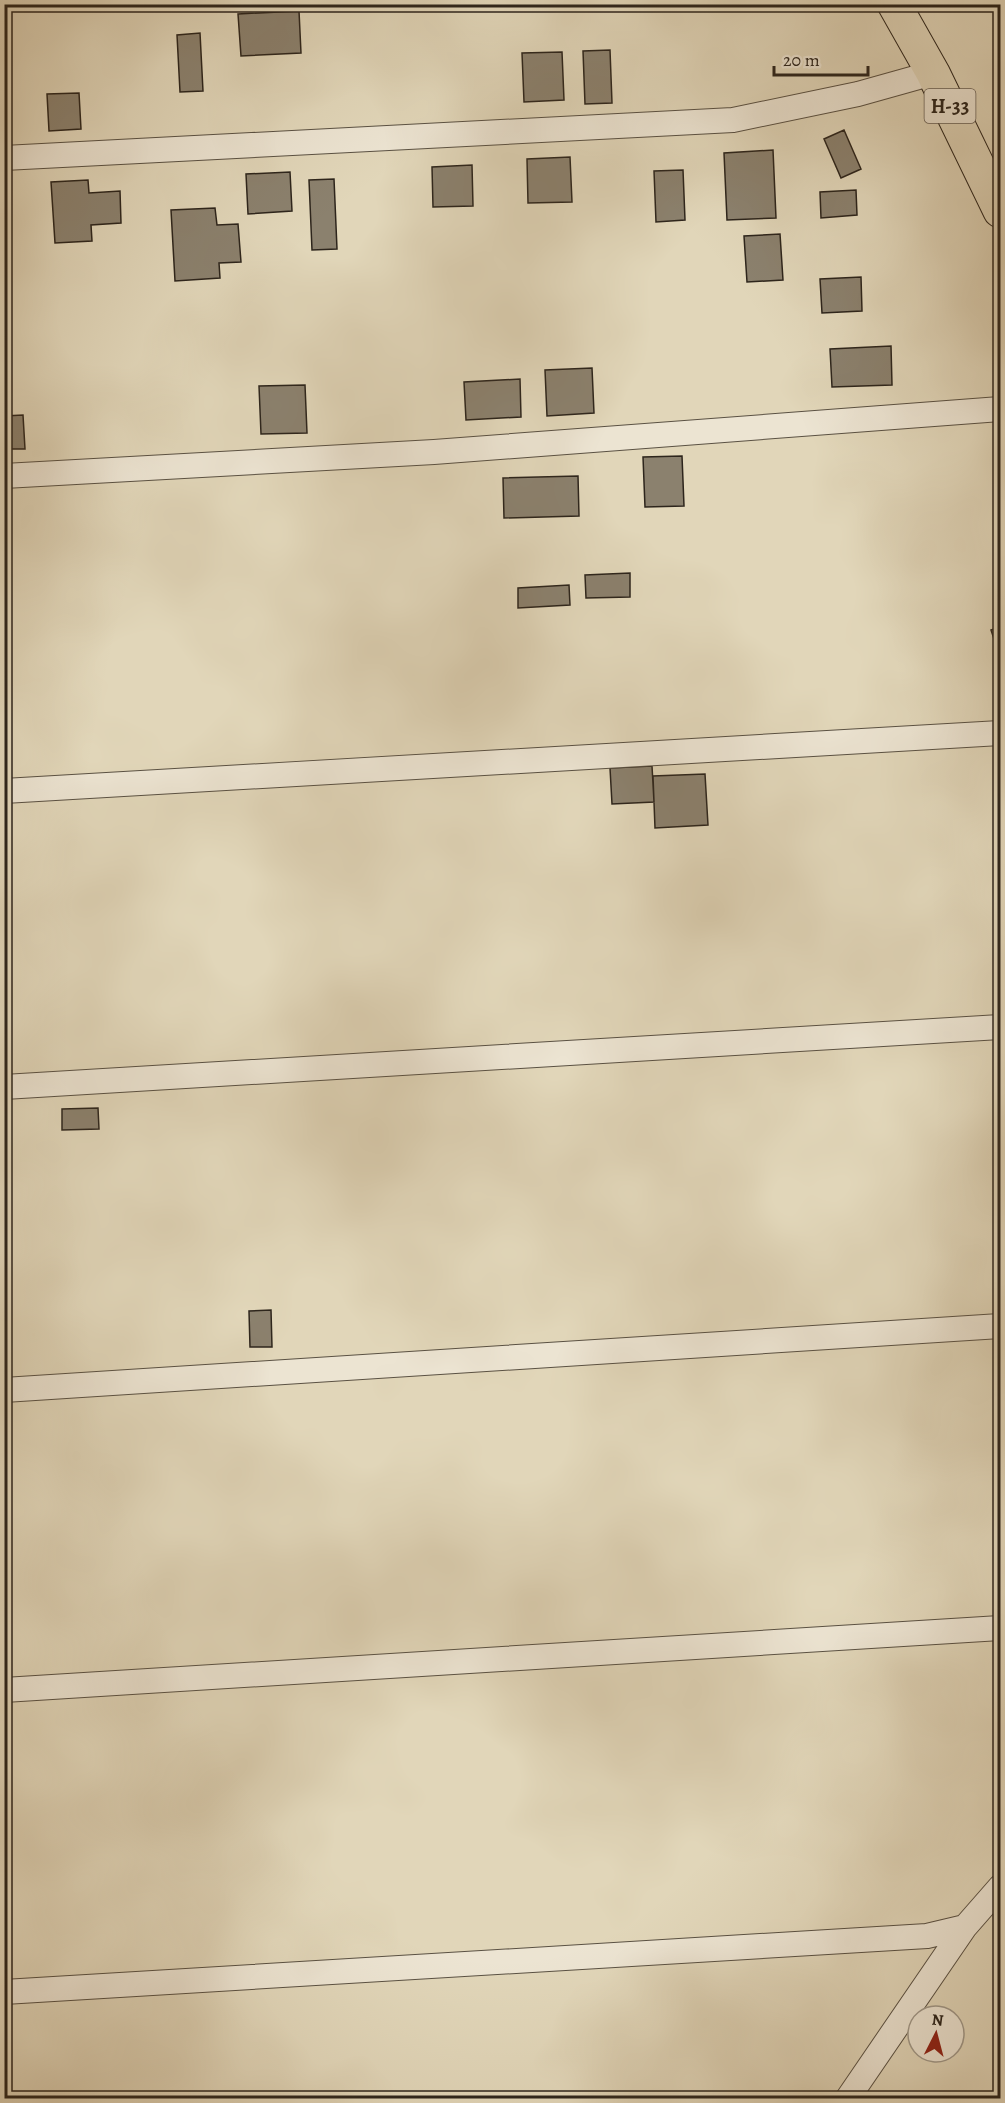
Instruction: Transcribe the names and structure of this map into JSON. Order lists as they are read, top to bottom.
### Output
{
  "streets": {
    "main road": ["Н-33"]
  },
  "scale_bar": "20 m",
  "north": "top"
}
